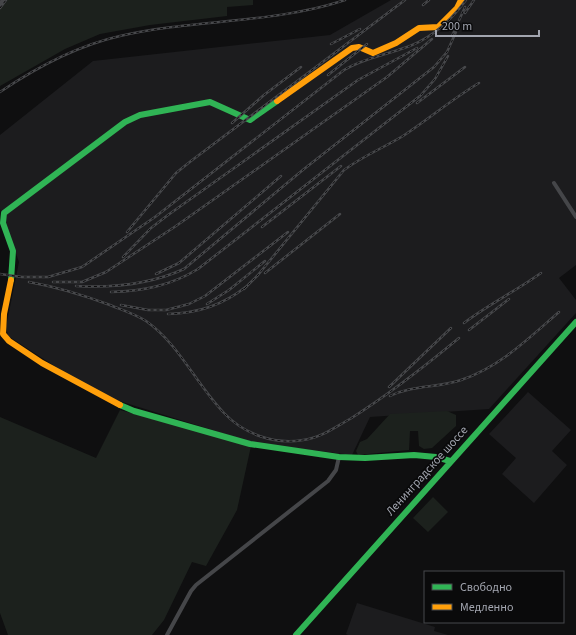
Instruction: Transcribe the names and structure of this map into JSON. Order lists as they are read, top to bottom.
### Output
{
  "streets": {
    "street": ["Ленинградское шоссе"]
  },
  "legend": ["Свободно", "Медленно"],
  "scale_bar": "200 m"
}
